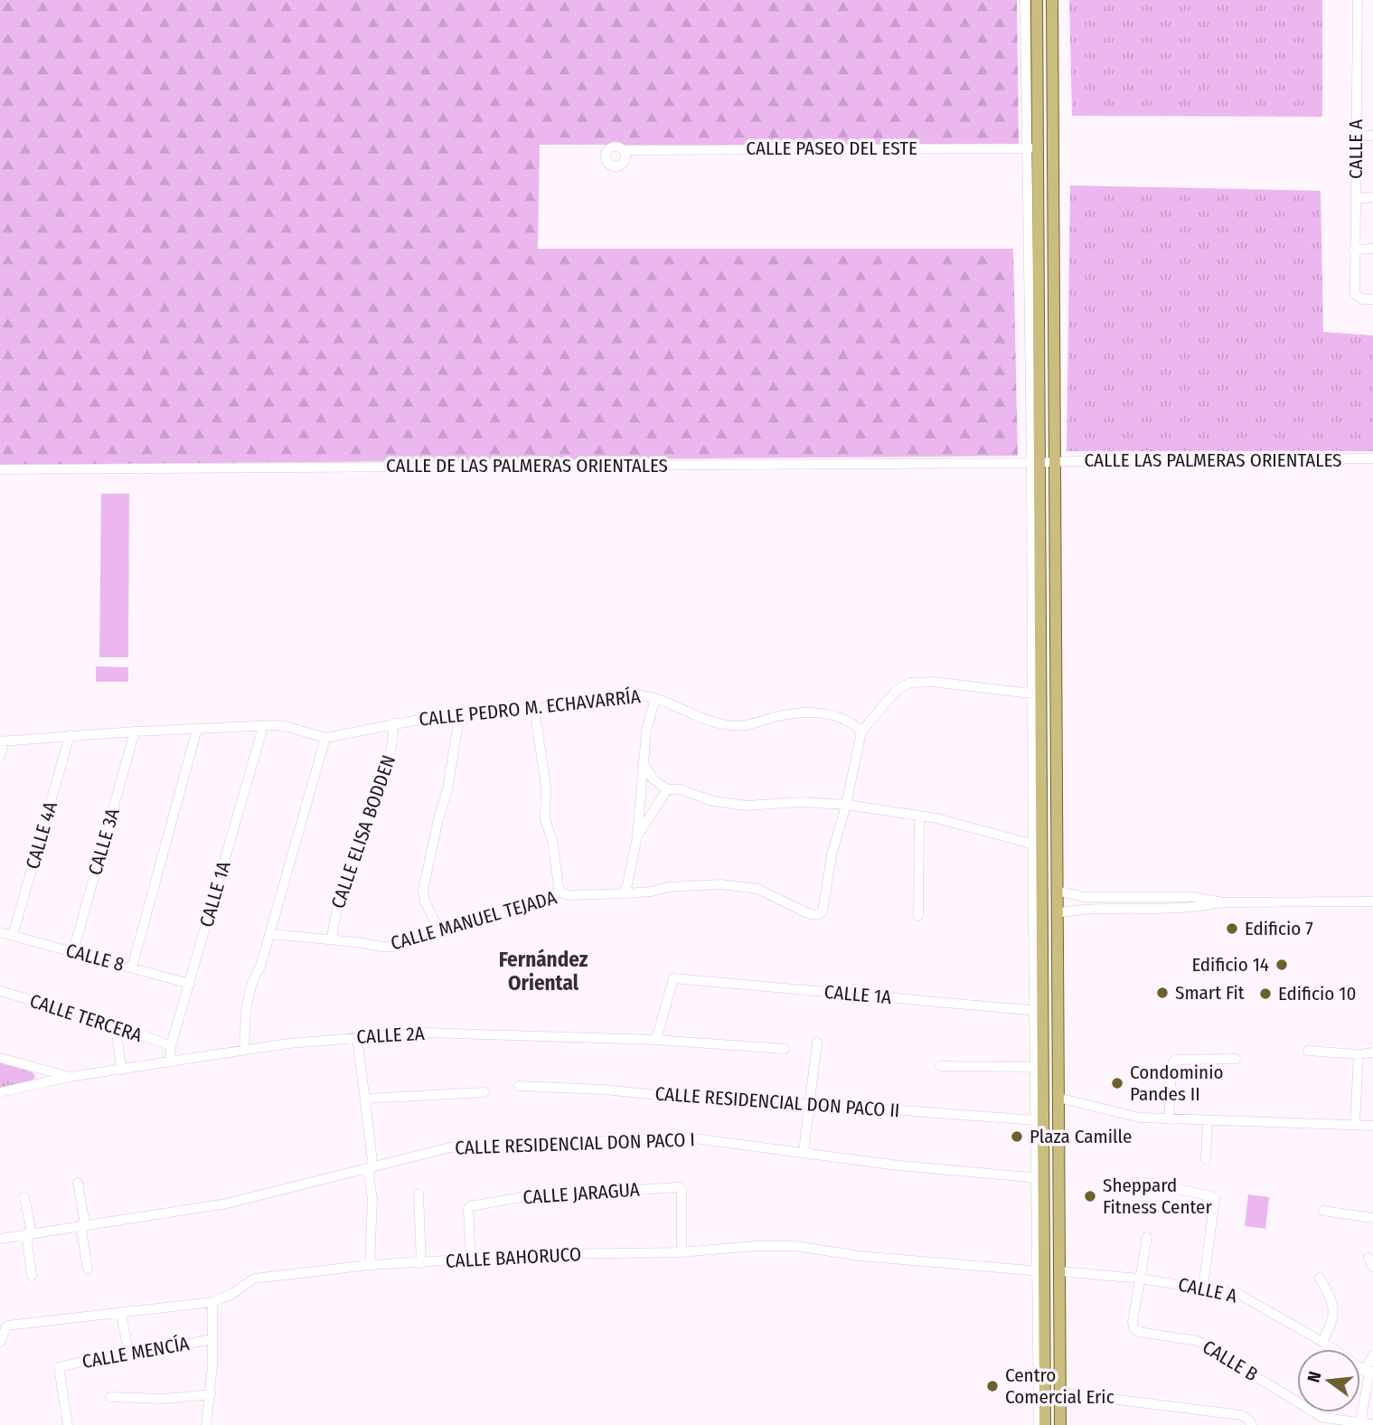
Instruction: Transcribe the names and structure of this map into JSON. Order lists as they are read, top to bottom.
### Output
{
  "streets": {
    "street": [
      "CALLE PASEO DEL ESTE",
      "CALLE A",
      "CALLE LAS PALMERAS ORIENTALES",
      "CALLE DE LAS PALMERAS ORIENTALES",
      "CALLE PEDRO M. ECHAVARRÍA",
      "CALLE ELISA BODDEN",
      "CALLE 4A",
      "CALLE 3A",
      "CALLE 1A",
      "CALLE MANUEL TEJADA",
      "CALLE 8",
      "CALLE TERCERA",
      "CALLE 2A",
      "CALLE RESIDENCIAL DON PACO II",
      "CALLE RESIDENCIAL DON PACO I",
      "CALLE JARAGUA",
      "CALLE BAHORUCO",
      "CALLE MENCÍA",
      "CALLE B"
    ]
  },
  "crossings": [
    ["CALLE A", "CALLE B"],
    ["CALLE LAS PALMERAS ORIENTALES", "CALLE DE LAS PALMERAS ORIENTALES"],
    ["CALLE PEDRO M. ECHAVARRÍA", "CALLE ELISA BODDEN"],
    ["CALLE PEDRO M. ECHAVARRÍA", "CALLE 4A"],
    ["CALLE PEDRO M. ECHAVARRÍA", "CALLE 3A"],
    ["CALLE PEDRO M. ECHAVARRÍA", "CALLE 1A"],
    ["CALLE ELISA BODDEN", "CALLE MANUEL TEJADA"],
    ["CALLE 4A", "CALLE 8"],
    ["CALLE 3A", "CALLE 8"],
    ["CALLE 1A", "CALLE 8"],
    ["CALLE 1A", "CALLE TERCERA"],
    ["CALLE 1A", "CALLE 2A"],
    ["CALLE JARAGUA", "CALLE BAHORUCO"]
  ],
  "districts": ["Fernández Oriental"],
  "places": [
    "Edificio 7",
    "Edificio 14",
    "Smart Fit",
    "Edificio 10",
    "Condominio Pandes II",
    "Plaza Camille",
    "Sheppard Fitness Center",
    "Centro Comercial Eric"
  ],
  "north": "left"
}
